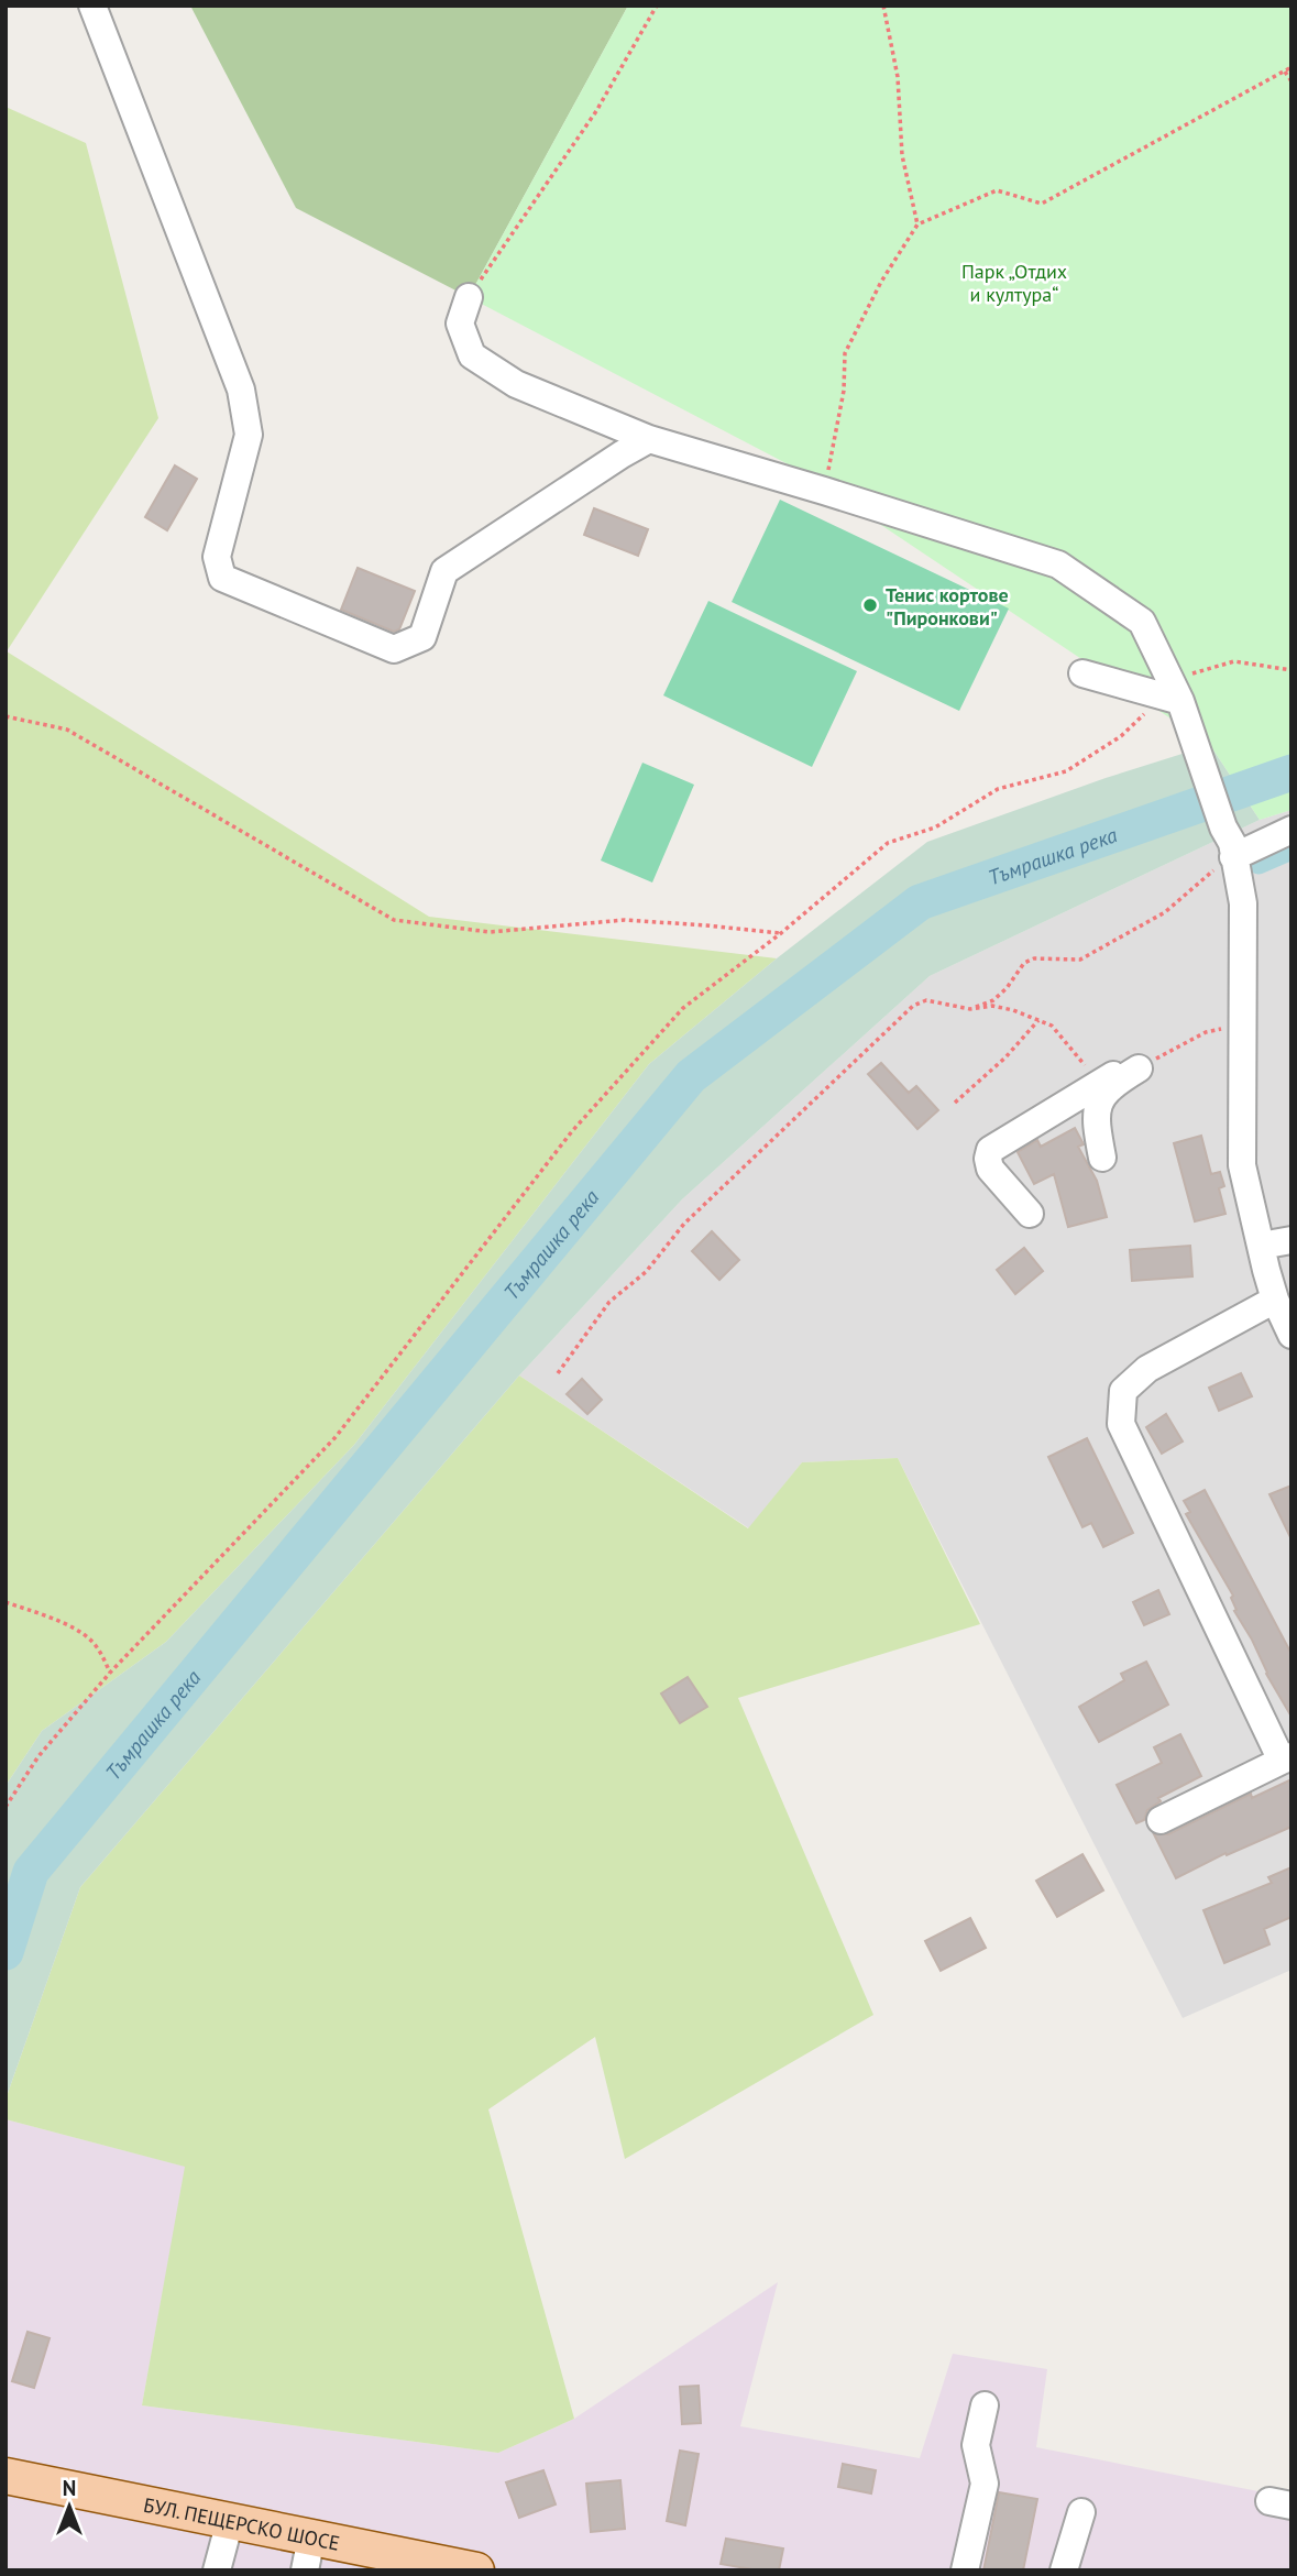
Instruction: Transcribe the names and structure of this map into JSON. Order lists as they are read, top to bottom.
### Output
{
  "streets": {
    "main road": ["БУЛ. ПЕЩЕРСКО ШОСЕ"]
  },
  "water": ["Тъмрашка река"],
  "parks": ["Парк „Отдих и култура“"],
  "places": ["Тенис кортове \"Пиронкови\""],
  "north": "top"
}
